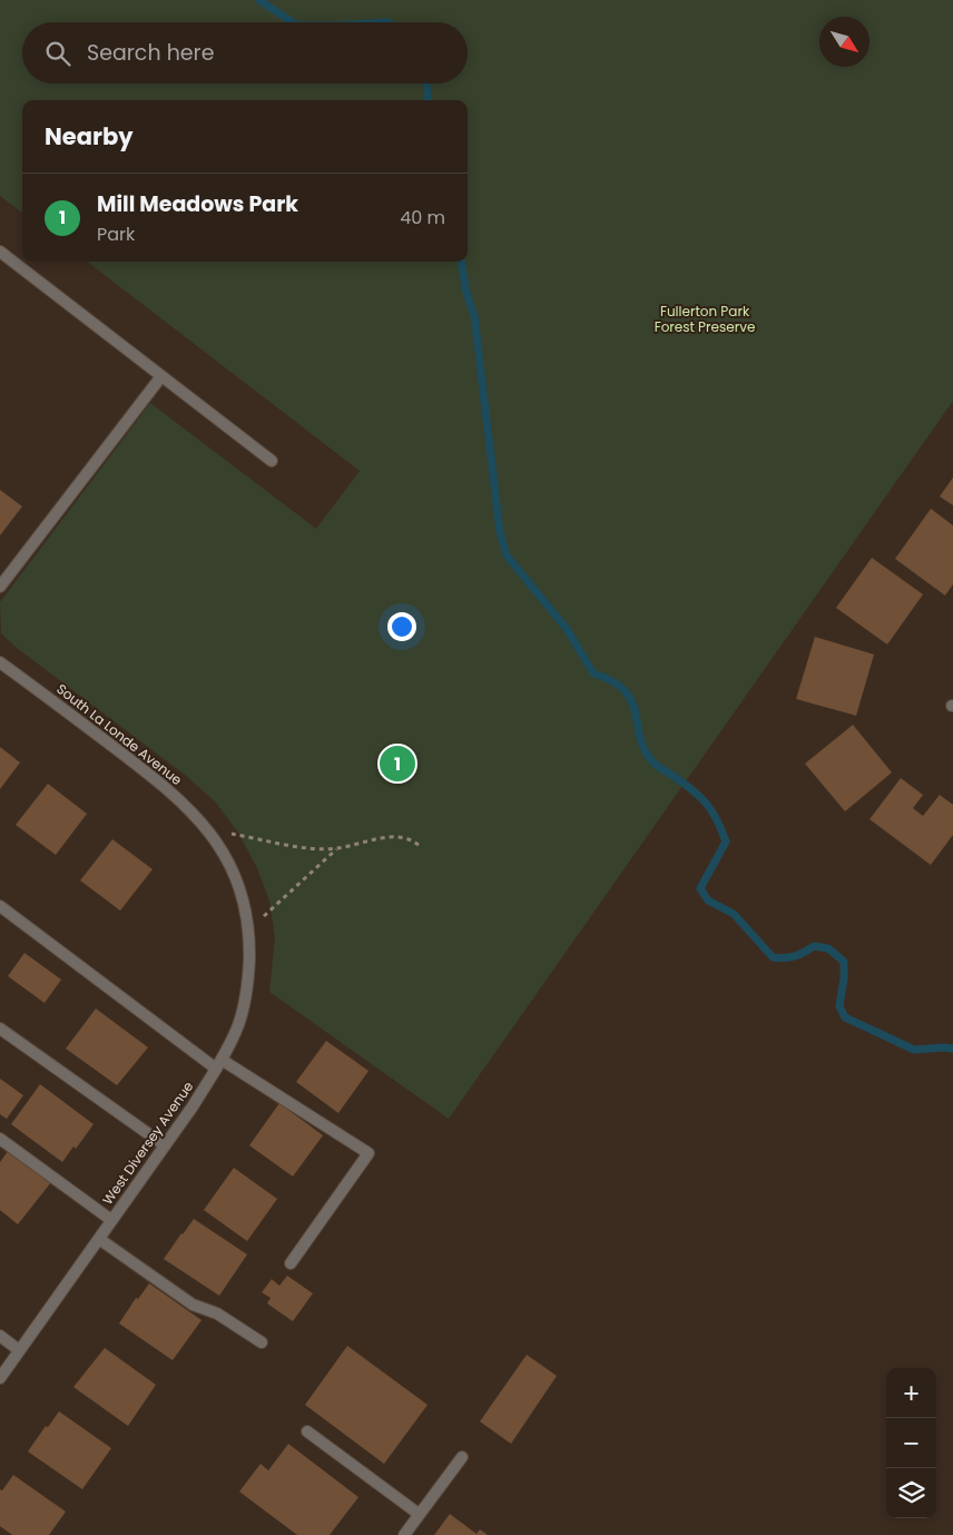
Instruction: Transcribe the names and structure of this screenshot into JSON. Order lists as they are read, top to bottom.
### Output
{
  "streets": {
    "street": ["South La Londe Avenue", "West Diversey Avenue"]
  },
  "crossings": [
    ["South La Londe Avenue", "West Diversey Avenue"]
  ],
  "parks": ["Fullerton Park Forest Preserve"],
  "north": "bottom right",
  "page": {
    "search": "Search here",
    "heading": "Nearby",
    "list": [
      {
        "mark": "1",
        "name": "Mill Meadows Park",
        "note": "Park",
        "value": "40 m"
      }
    ],
    "pins": "1",
    "map_buttons": ["+", "−"]
  }
}
